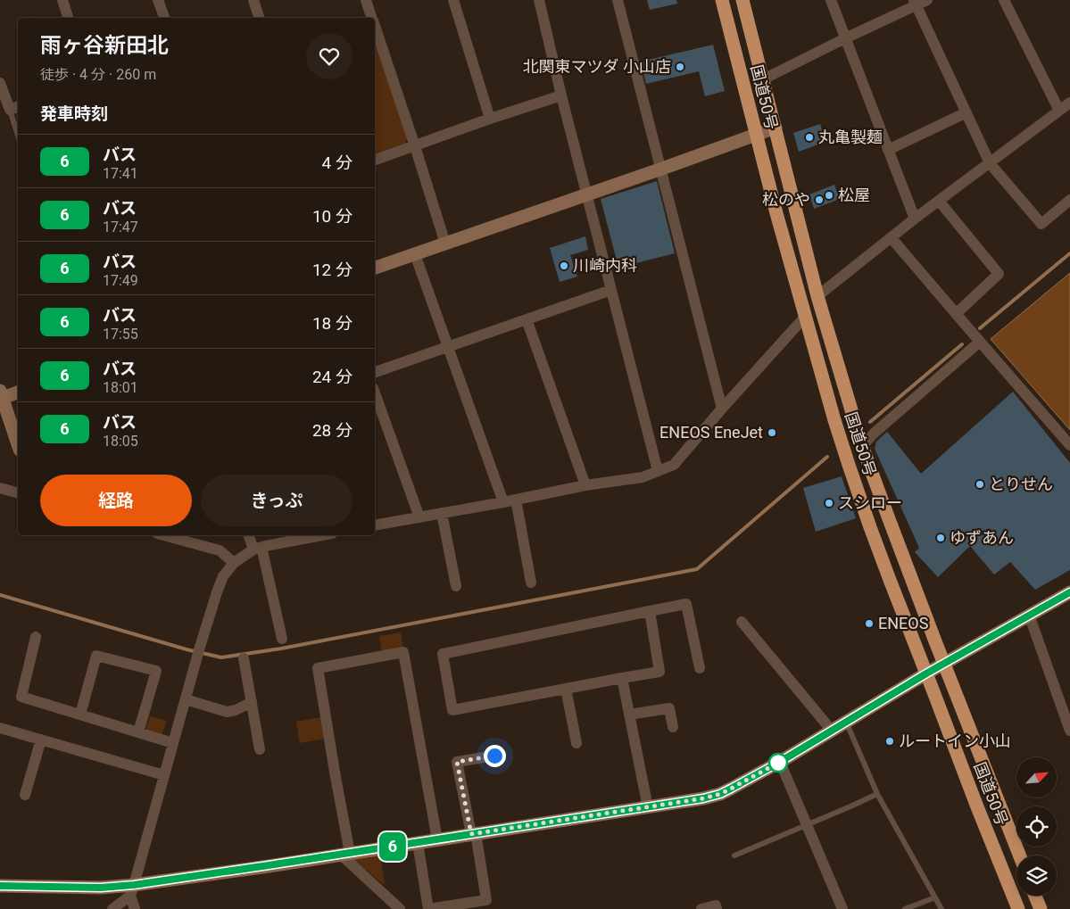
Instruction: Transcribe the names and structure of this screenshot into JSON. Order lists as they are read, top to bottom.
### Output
{
  "streets": {
    "highway": ["国道50号"]
  },
  "places": [
    "北関東マツダ 小山店",
    "丸亀製麺",
    "松屋",
    "松のや",
    "川崎内科",
    "ENEOS EneJet",
    "とりせん",
    "スシロー",
    "ゆずあん",
    "ENEOS",
    "ルートイン小山"
  ],
  "lines": ["bus line 6"],
  "north": "top right",
  "page": {
    "on_map": "6",
    "heading": [
      ["雨ヶ谷新田北", "徒歩 · 4 分 · 260 m"],
      "発車時刻"
    ],
    "list": [
      {
        "mark": "6",
        "name": "バス",
        "note": "17:41",
        "value": "4 分"
      },
      {
        "mark": "6",
        "name": "バス",
        "note": "17:47",
        "value": "10 分"
      },
      {
        "mark": "6",
        "name": "バス",
        "note": "17:49",
        "value": "12 分"
      },
      {
        "mark": "6",
        "name": "バス",
        "note": "17:55",
        "value": "18 分"
      },
      {
        "mark": "6",
        "name": "バス",
        "note": "18:01",
        "value": "24 分"
      },
      {
        "mark": "6",
        "name": "バス",
        "note": "18:05",
        "value": "28 分"
      }
    ],
    "buttons": ["経路", "きっぷ"]
  }
}
